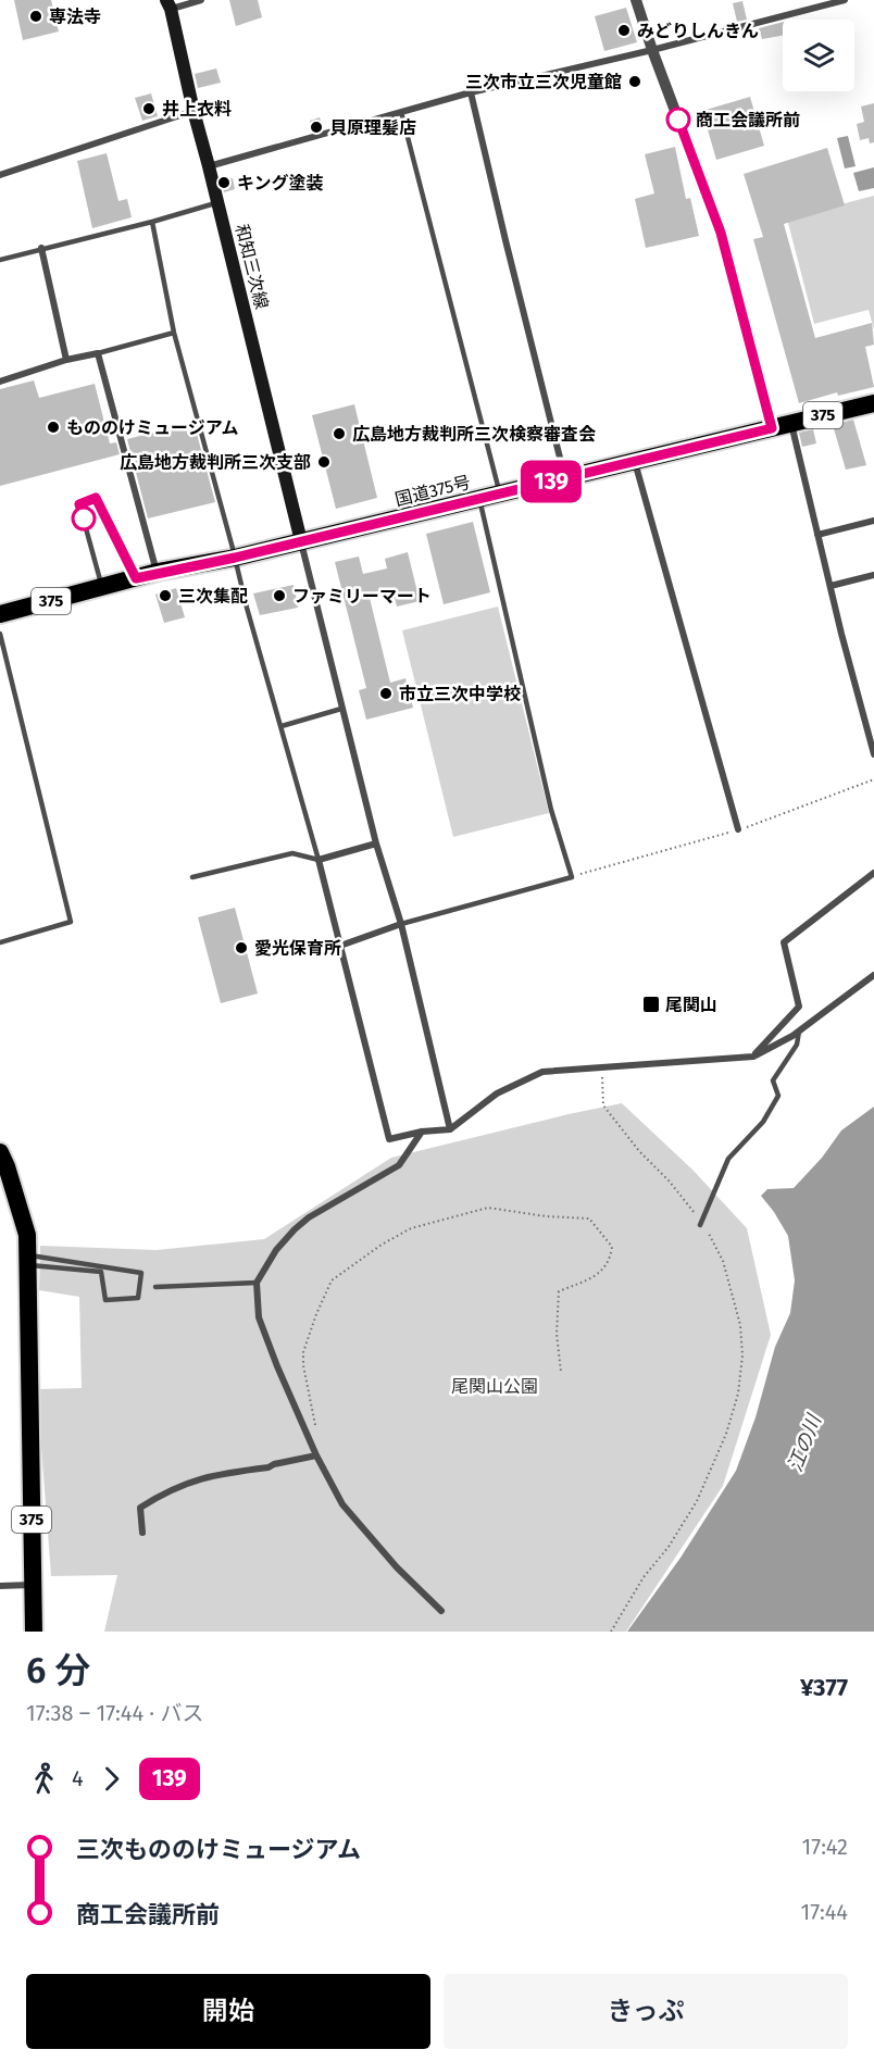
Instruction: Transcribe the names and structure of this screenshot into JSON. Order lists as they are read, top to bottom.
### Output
{
  "streets": {
    "highway": ["375", "国道375号"],
    "main road": ["和知三次線"]
  },
  "crossings": [
    ["和知三次線", "国道375号"]
  ],
  "water": ["江の川"],
  "parks": ["尾関山公園"],
  "places": {
    "other": [
      "専法寺",
      "みどりしんきん",
      "三次市立三次児童館",
      "井上衣料",
      "商工会議所前",
      "貝原理髪店",
      "キング塗装",
      "もののけミュージアム",
      "広島地方裁判所三次検察審査会",
      "広島地方裁判所三次支部",
      "三次集配",
      "ファミリーマート",
      "市立三次中学校",
      "愛光保育所"
    ],
    "transit": ["尾関山"]
  },
  "lines": ["bus line 139"],
  "page": {
    "on_map": "139",
    "heading": ["6 分", "17:38 – 17:44 · バス", "¥377"],
    "legs": ["4", "139"],
    "list": [
      {
        "name": "三次もののけミュージアム",
        "value": "17:42"
      },
      {
        "name": "商工会議所前",
        "value": "17:44"
      }
    ],
    "buttons": ["開始", "きっぷ"]
  }
}
